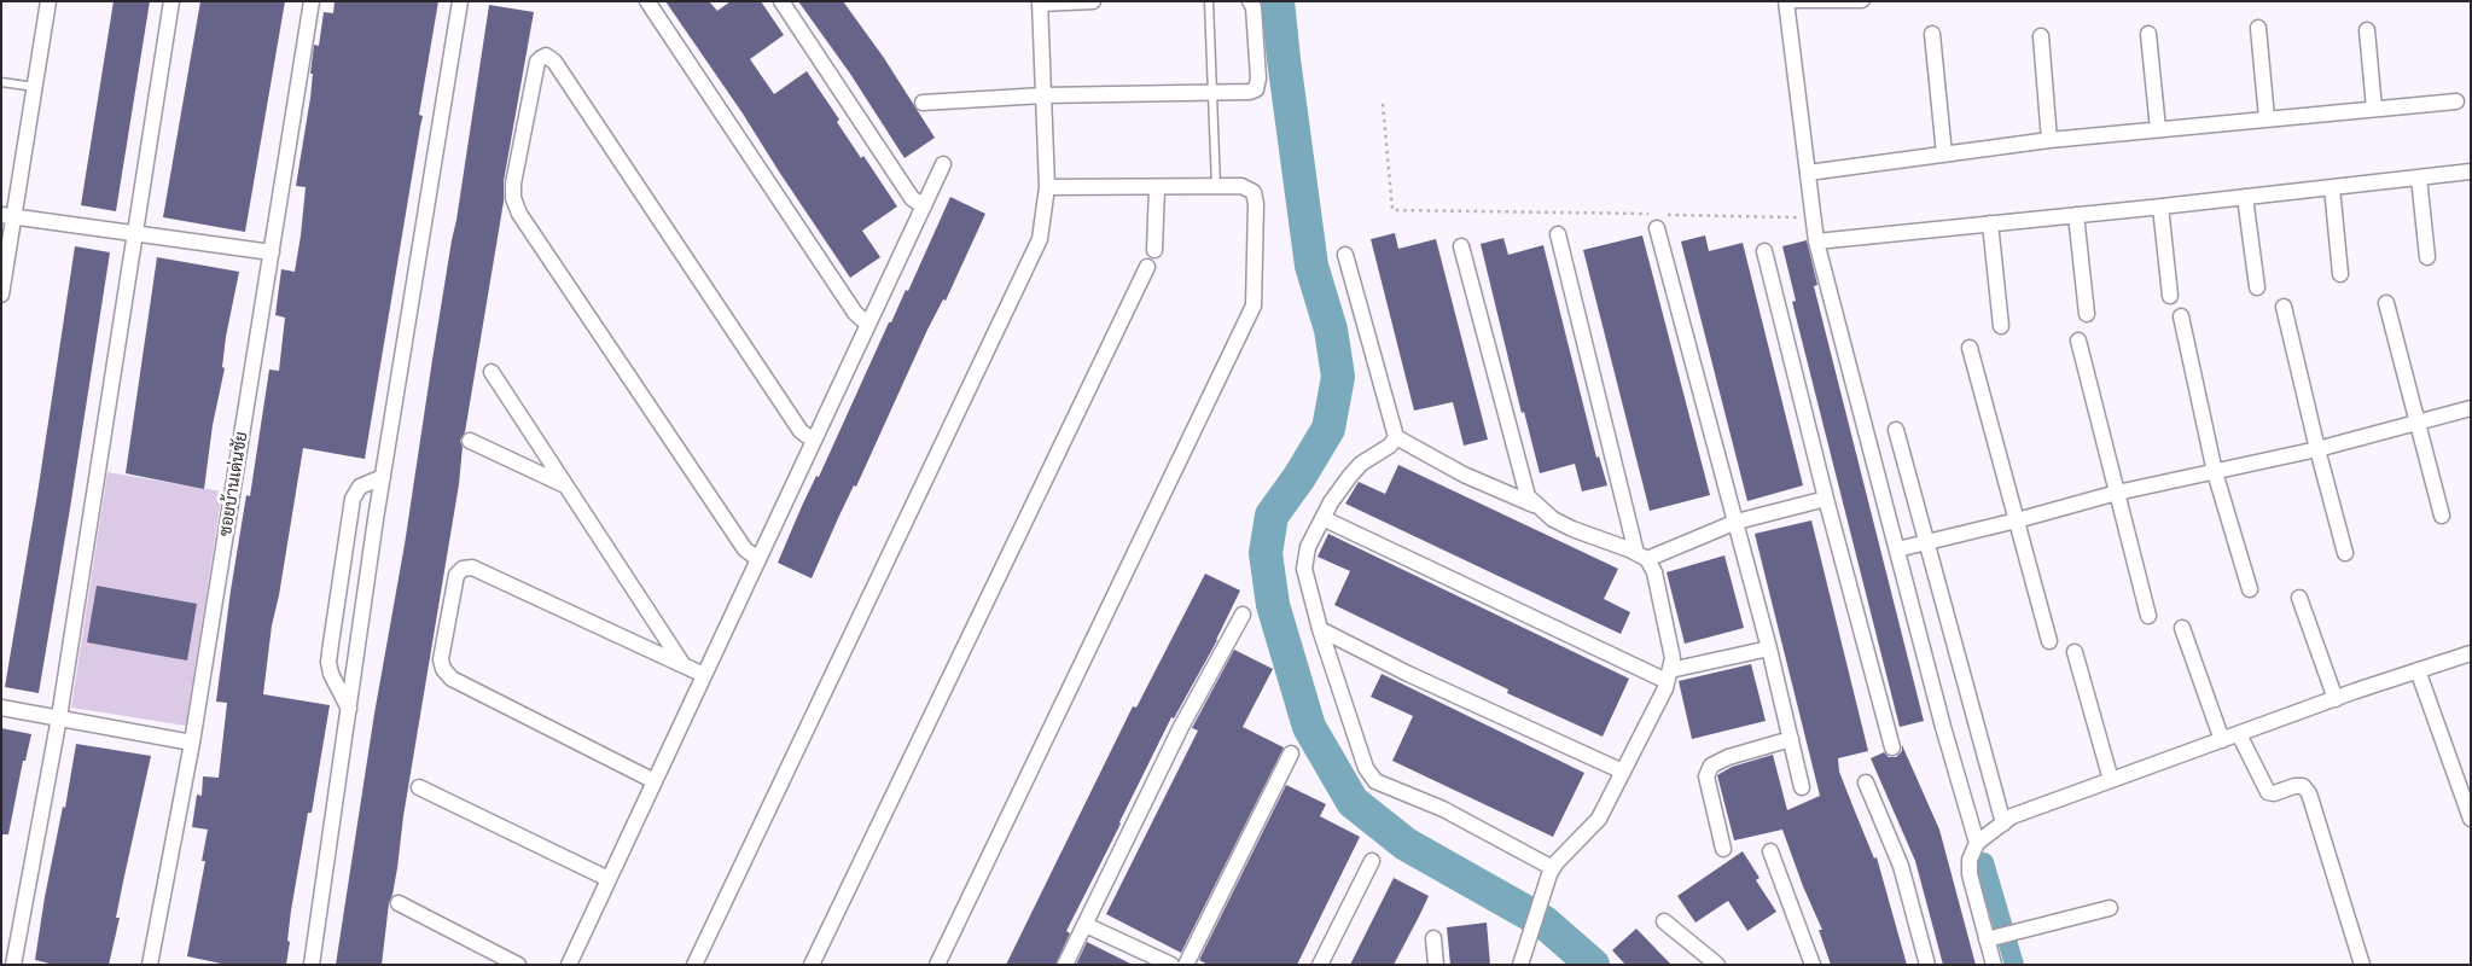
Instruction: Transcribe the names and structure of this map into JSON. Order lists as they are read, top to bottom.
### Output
{
  "streets": {
    "street": ["ซอยบ้านเด่นชัย"]
  }
}
